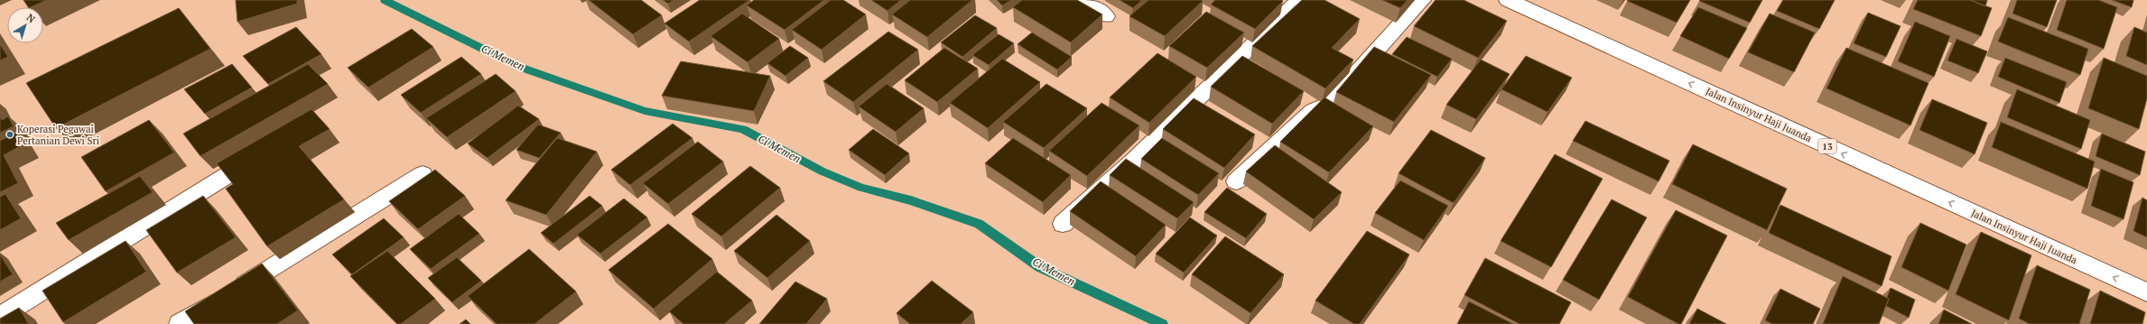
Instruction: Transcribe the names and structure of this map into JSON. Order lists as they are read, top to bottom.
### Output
{
  "streets": {
    "main road": ["Jalan Insinyur Haji Juanda", "13"]
  },
  "one_way": ["Jalan Insinyur Haji Juanda"],
  "water": ["Ci Memen"],
  "places": ["Koperasi Pegawai Pertanian Dewi Sri"],
  "north": "top right"
}
